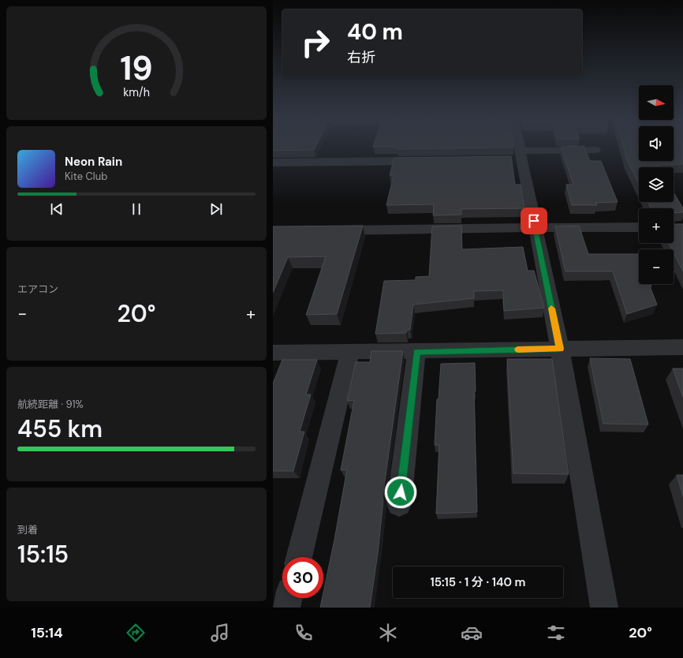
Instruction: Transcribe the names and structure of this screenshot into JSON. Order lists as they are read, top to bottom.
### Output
{
  "north": "right",
  "page": {
    "turn": ["40 m", "右折"],
    "map_buttons": ["+", "−"],
    "song": ["Neon Rain", "Kite Club"],
    "tile": [
      "エアコン",
      ["航続距離 · 91%", "455 km"],
      ["到着", "15:15"]
    ],
    "heat": ["−", "20°", "+"],
    "limit": "30",
    "trip": "15:15 · 1 分 · 140 m",
    "tabs": ["15:14", "20°"],
    "gauge": ["19", "km/h"]
  }
}
